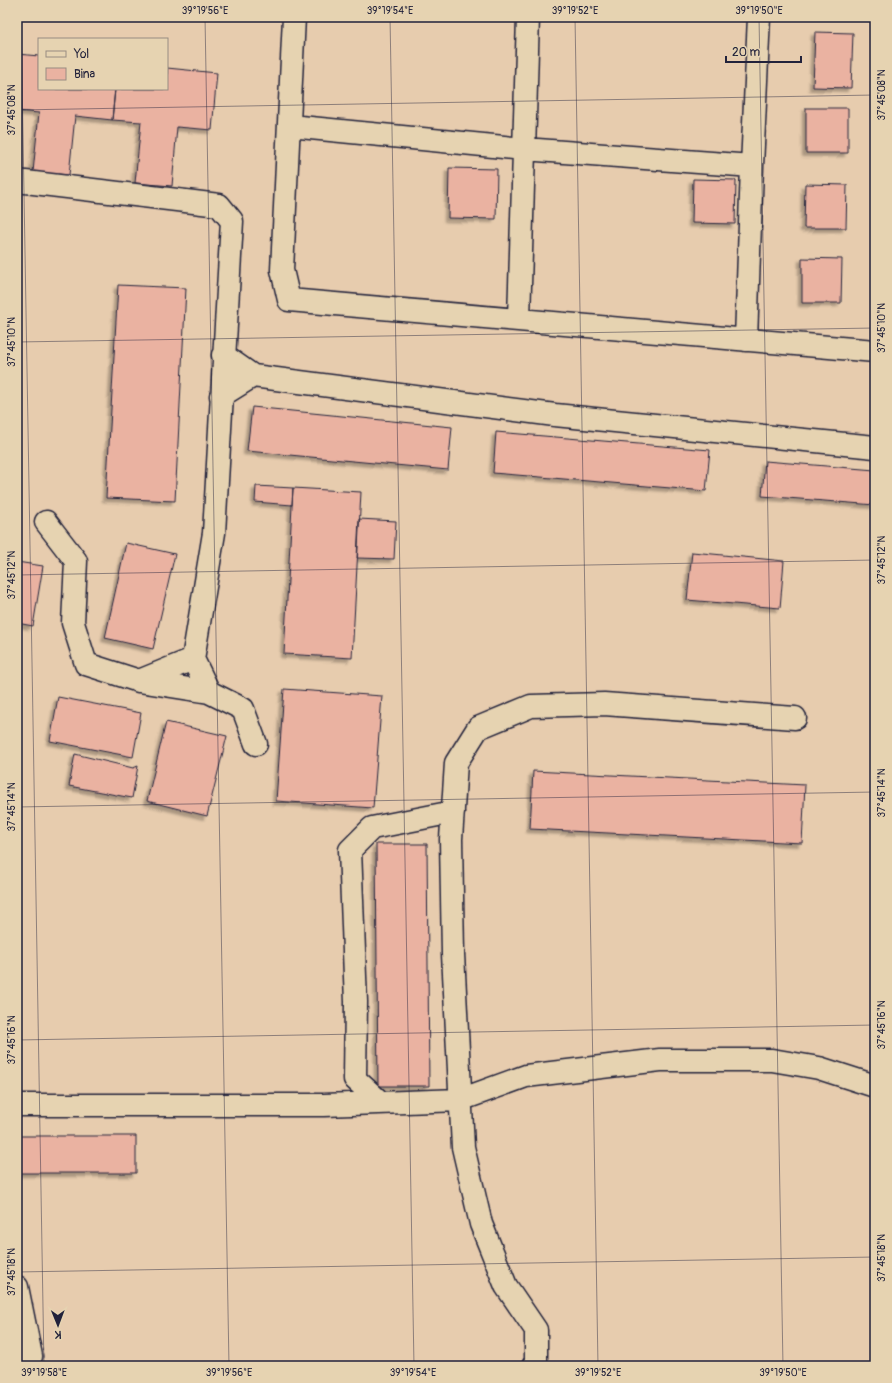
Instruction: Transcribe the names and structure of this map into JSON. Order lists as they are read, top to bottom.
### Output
{
  "legend": ["Yol", "Bina"],
  "scale_bar": "20 m",
  "north": "bottom",
  "coordinates": [
    "39°19'56\"E",
    "39°19'54\"E",
    "39°19'52\"E",
    "39°19'50\"E",
    "37°45'08\"N",
    "37°45'10\"N",
    "37°45'12\"N",
    "37°45'14\"N",
    "37°45'16\"N",
    "37°45'18\"N",
    "39°19'58\"E"
  ]
}
